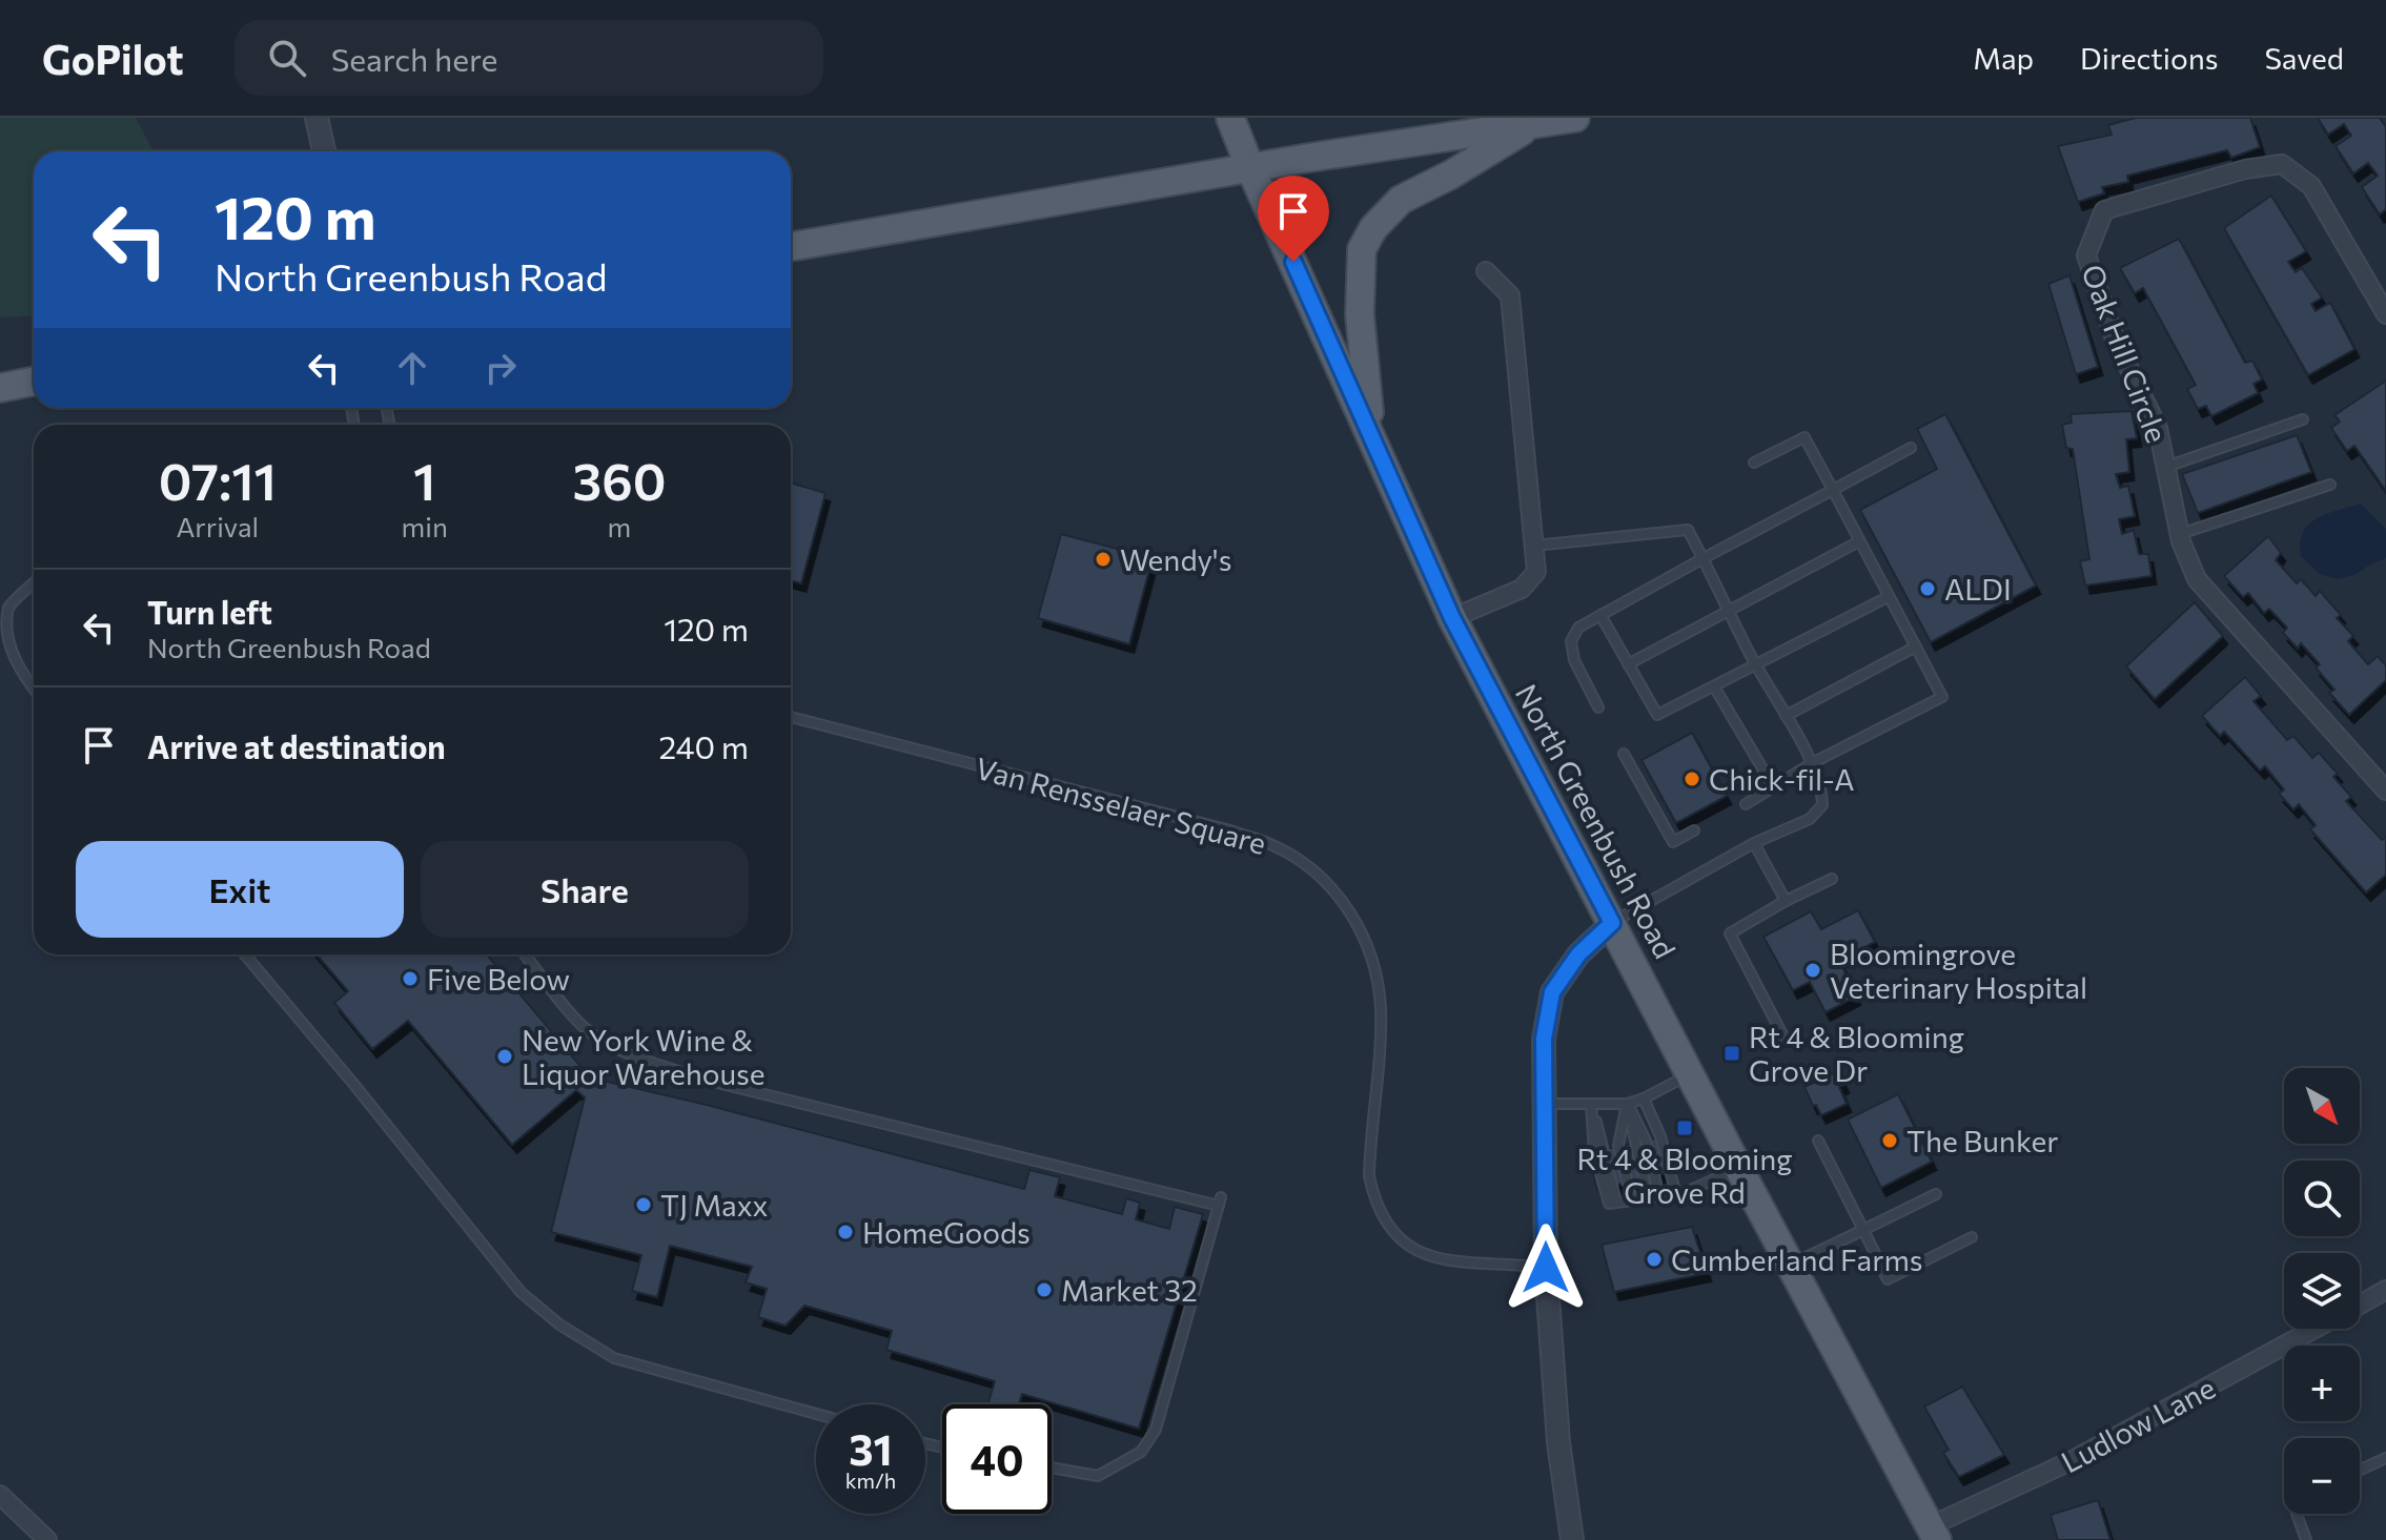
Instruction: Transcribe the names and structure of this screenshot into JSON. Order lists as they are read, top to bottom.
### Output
{
  "streets": {
    "main road": ["North Greenbush Road"],
    "street": ["Oak Hill Circle", "Ludlow Lane"],
    "lane": ["Van Rensselaer Square"]
  },
  "crossings": [
    ["North Greenbush Road", "Ludlow Lane"]
  ],
  "places": {
    "other": [
      "Wendy's",
      "ALDI",
      "Chick-fil-A",
      "Bloomingrove Veterinary Hospital",
      "Five Below",
      "New York Wine & Liquor Warehouse",
      "The Bunker",
      "TJ Maxx",
      "HomeGoods",
      "Cumberland Farms",
      "Market 32"
    ],
    "transit": ["Rt 4 & Blooming Grove Dr", "Rt 4 & Blooming Grove Rd"]
  },
  "north": "bottom right",
  "page": {
    "header": "GoPilot",
    "search": "Search here",
    "nav": ["Map", "Directions", "Saved"],
    "turn": ["120 m", "North Greenbush Road"],
    "eta": [
      "07:11",
      "Arrival",
      "1",
      "min",
      "360",
      "m"
    ],
    "list": [
      {
        "name": "Turn left",
        "note": "North Greenbush Road",
        "value": "120 m"
      },
      {
        "name": "Arrive at destination",
        "value": "240 m"
      }
    ],
    "buttons": ["Exit", "Share"],
    "map_buttons": ["+", "−"],
    "speed": "31 km/h",
    "limit": "40"
  }
}
